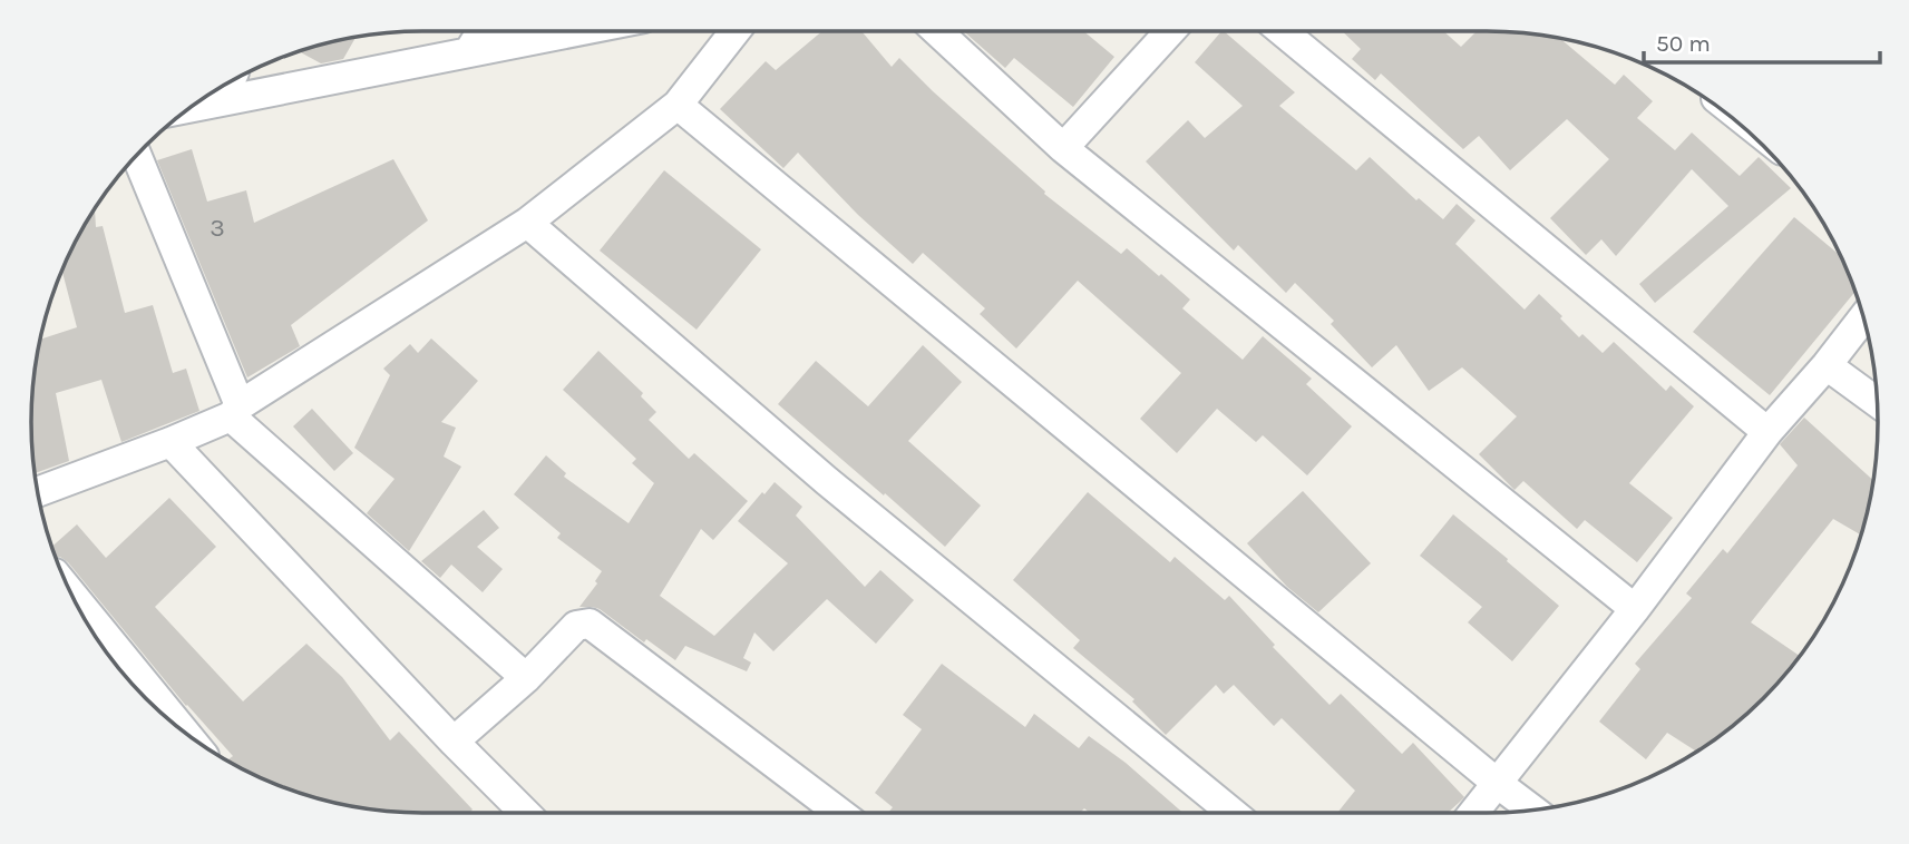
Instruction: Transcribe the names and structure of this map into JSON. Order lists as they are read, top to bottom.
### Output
{
  "house_numbers": ["3"],
  "scale_bar": "50 m"
}
